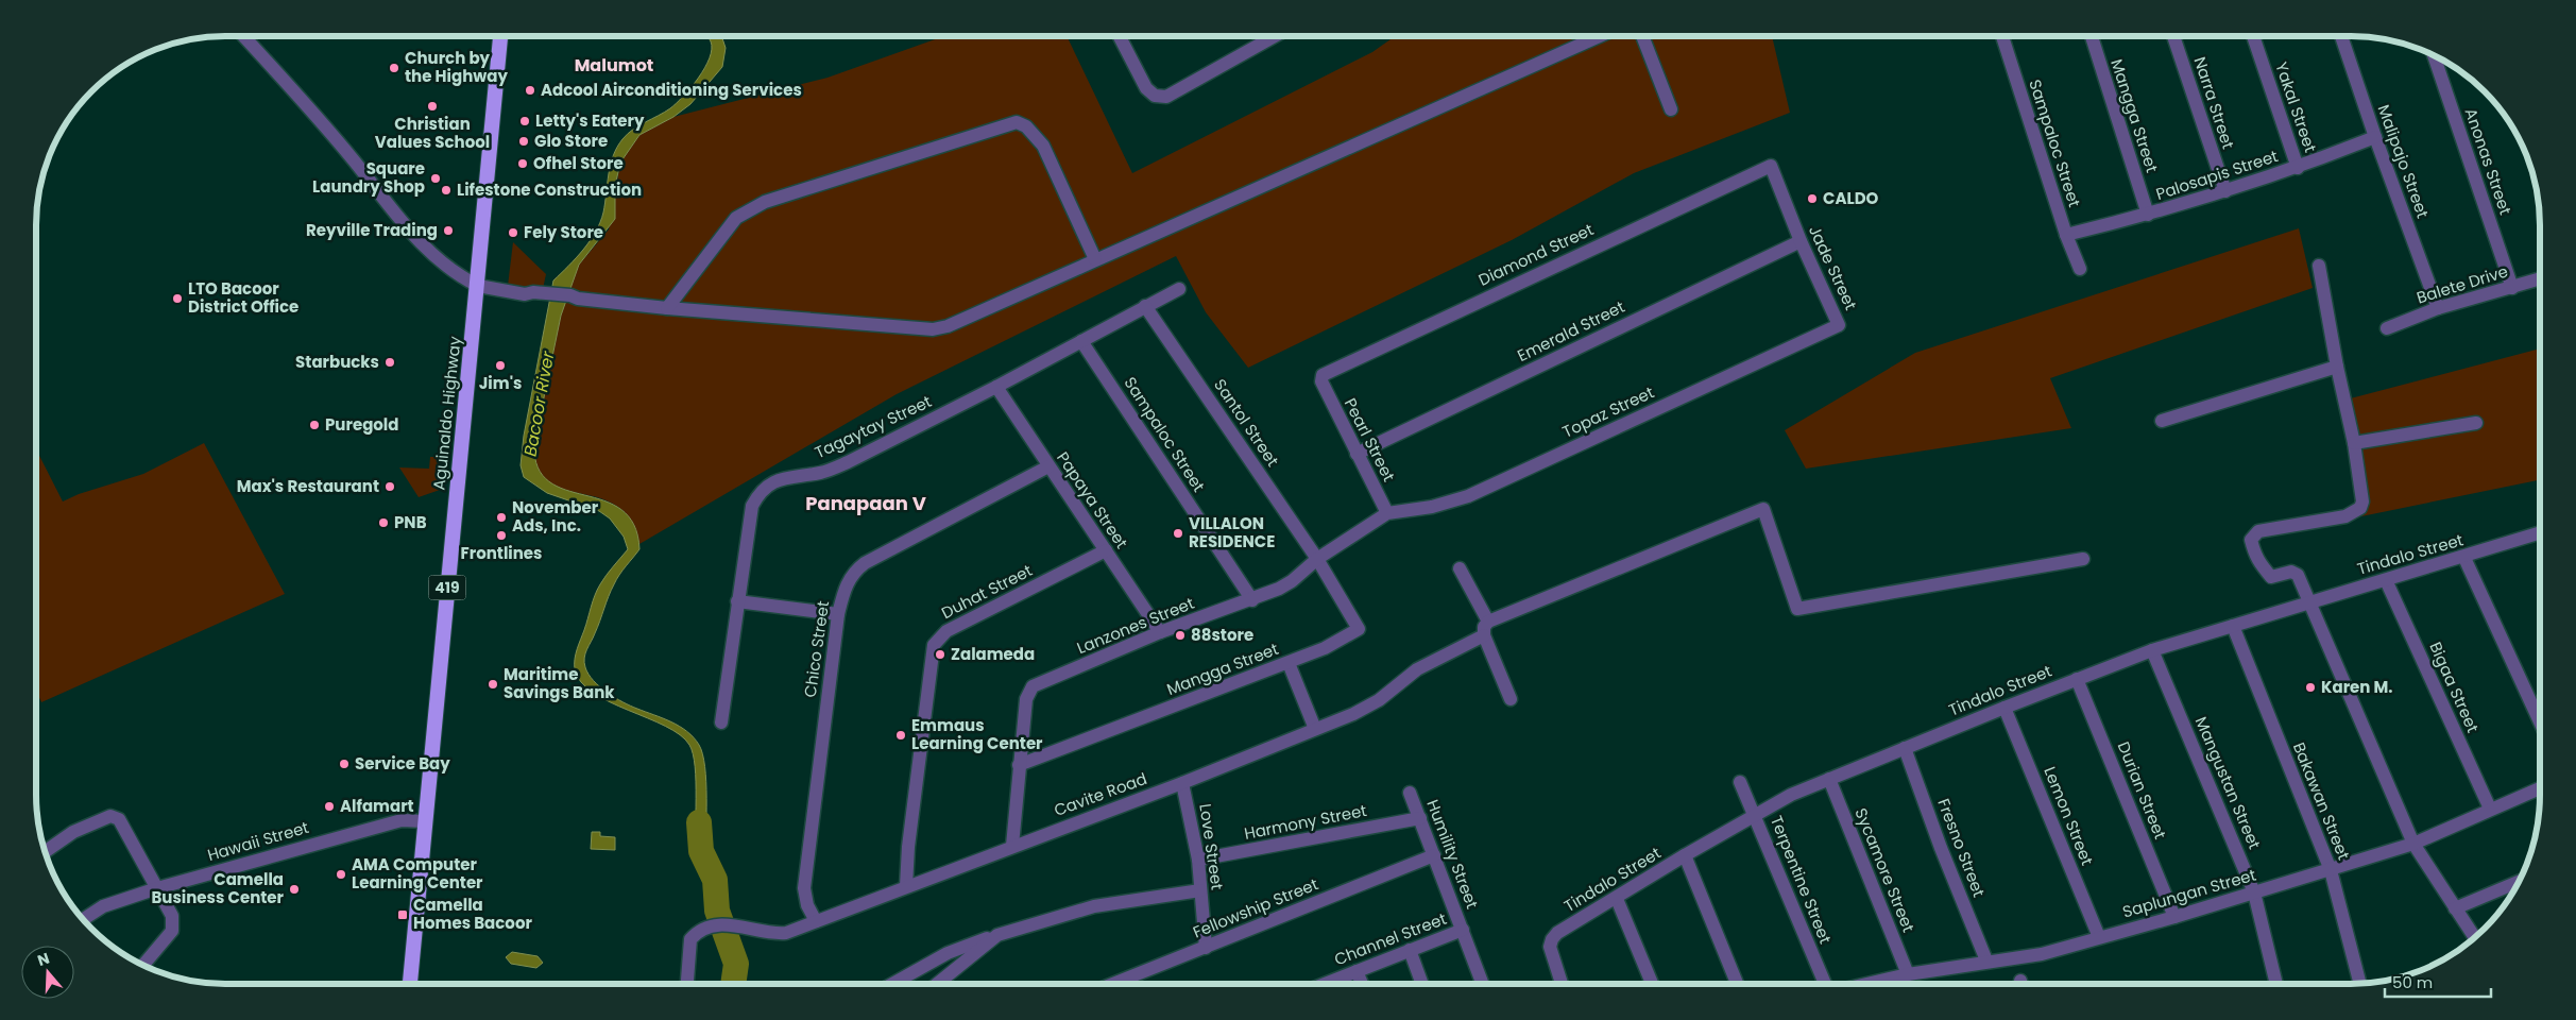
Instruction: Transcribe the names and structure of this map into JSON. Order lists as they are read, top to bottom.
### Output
{
  "streets": {
    "highway": ["Aguinaldo Highway", "419"],
    "street": [
      "Narra Street",
      "Yakal Street",
      "Mangga Street",
      "Sampaloc Street",
      "Malipajo Street",
      "Anonas Street",
      "Palosapis Street",
      "Diamond Street",
      "Jade Street",
      "Balete Drive",
      "Emerald Street",
      "Topaz Street",
      "Santol Street",
      "Tagaytay Street",
      "Pearl Street",
      "Papaya Street",
      "Tindalo Street",
      "Duhat Street",
      "Lanzones Street",
      "Chico Street",
      "Bigaa Street",
      "Mangustan Street",
      "Durian Street",
      "Cavite Road",
      "Bakawan Street",
      "Lemon Street",
      "Harmony Street",
      "Hawaii Street",
      "Love Street",
      "Fresno Street",
      "Humility Street",
      "Sycamore Street",
      "Terpentine Street",
      "Saplungan Street",
      "Fellowship Street",
      "Channel Street"
    ]
  },
  "crossings": [
    ["Narra Street", "Palosapis Street"],
    ["Yakal Street", "Palosapis Street"],
    ["Mangga Street", "Palosapis Street"],
    ["Mangga Street", "Santol Street"],
    ["Mangga Street", "Lanzones Street"],
    ["Sampaloc Street", "Palosapis Street"],
    ["Sampaloc Street", "Tagaytay Street"],
    ["Sampaloc Street", "Lanzones Street"],
    ["Malipajo Street", "Palosapis Street"],
    ["Malipajo Street", "Balete Drive"],
    ["Anonas Street", "Balete Drive"],
    ["Diamond Street", "Jade Street"],
    ["Diamond Street", "Pearl Street"],
    ["Jade Street", "Emerald Street"],
    ["Jade Street", "Topaz Street"],
    ["Emerald Street", "Pearl Street"],
    ["Topaz Street", "Pearl Street"],
    ["Topaz Street", "Lanzones Street"],
    ["Aguinaldo Highway", "Hawaii Street"],
    ["Santol Street", "Tagaytay Street"],
    ["Santol Street", "Lanzones Street"],
    ["Tagaytay Street", "Papaya Street"],
    ["Pearl Street", "Lanzones Street"],
    ["Papaya Street", "Duhat Street"],
    ["Papaya Street", "Lanzones Street"],
    ["Papaya Street", "Chico Street"],
    ["Tindalo Street", "Bigaa Street"],
    ["Tindalo Street", "Mangustan Street"],
    ["Tindalo Street", "Durian Street"],
    ["Tindalo Street", "Bakawan Street"],
    ["Tindalo Street", "Lemon Street"],
    ["Tindalo Street", "Fresno Street"],
    ["Tindalo Street", "Sycamore Street"],
    ["Tindalo Street", "Terpentine Street"],
    ["Duhat Street", "Cavite Road"],
    ["Lanzones Street", "Cavite Road"],
    ["Chico Street", "Cavite Road"],
    ["Bigaa Street", "Saplungan Street"],
    ["Mangustan Street", "Saplungan Street"],
    ["Durian Street", "Saplungan Street"],
    ["Cavite Road", "Love Street"],
    ["Bakawan Street", "Saplungan Street"],
    ["Lemon Street", "Saplungan Street"],
    ["Harmony Street", "Love Street"],
    ["Harmony Street", "Humility Street"],
    ["Love Street", "Fellowship Street"],
    ["Fresno Street", "Saplungan Street"],
    ["Humility Street", "Fellowship Street"],
    ["Humility Street", "Channel Street"],
    ["Sycamore Street", "Saplungan Street"]
  ],
  "districts": ["Malumot", "Panapaan V"],
  "water": ["Bacoor River"],
  "places": {
    "other": [
      "Church by the Highway",
      "Adcool Airconditioning Services",
      "Christian Values School",
      "Letty's Eatery",
      "Glo Store",
      "Ofhel Store",
      "Square Laundry Shop",
      "Lifestone Construction",
      "CALDO",
      "Reyville Trading",
      "Fely Store",
      "LTO Bacoor District Office",
      "Starbucks",
      "Jim's",
      "Puregold",
      "Max's Restaurant",
      "November Ads, Inc.",
      "PNB",
      "VILLALON RESIDENCE",
      "Frontlines",
      "88store",
      "Zalameda",
      "Maritime Savings Bank",
      "Karen M.",
      "Emmaus Learning Center",
      "Service Bay",
      "Alfamart",
      "AMA Computer Learning Center",
      "Camella Business Center"
    ],
    "transit": ["Camella Homes Bacoor"]
  },
  "scale_bar": "50 m",
  "north": "top"
}
